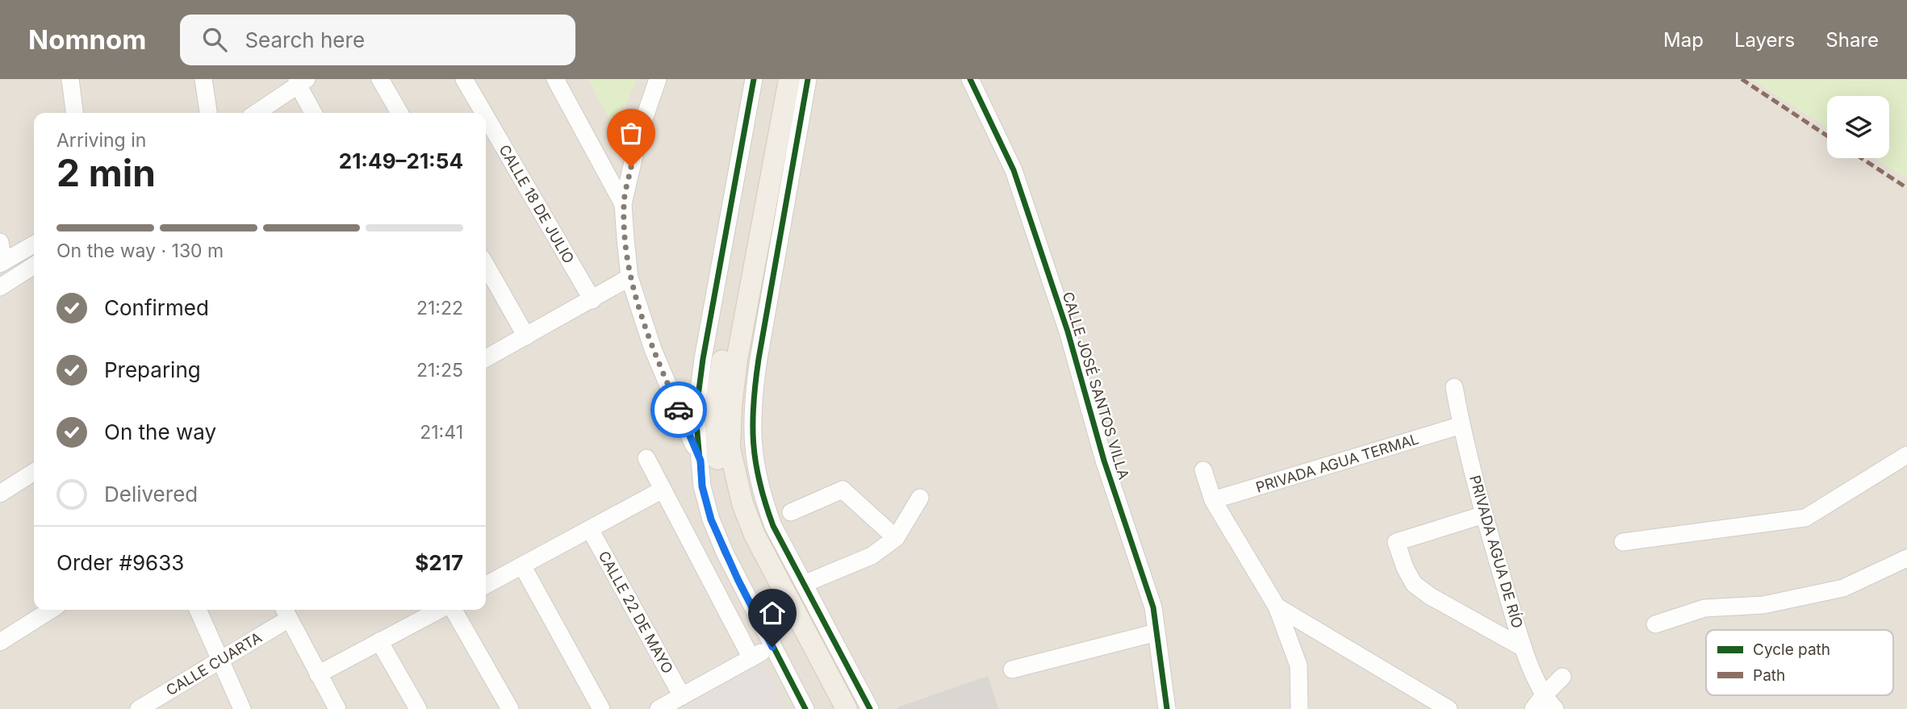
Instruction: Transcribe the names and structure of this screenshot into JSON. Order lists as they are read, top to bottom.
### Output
{
  "streets": {
    "street": [
      "CALLE 18 DE JULIO",
      "CALLE JOSÉ SANTOS VILLA",
      "PRIVADA AGUA TERMAL",
      "PRIVADA AGUA DE RÍO",
      "CALLE 22 DE MAYO",
      "CALLE CUARTA"
    ]
  },
  "crossings": [
    ["PRIVADA AGUA TERMAL", "PRIVADA AGUA DE RÍO"]
  ],
  "legend": ["Cycle path", "Path"],
  "page": {
    "header": "Nomnom",
    "search": "Search here",
    "nav": ["Map", "Layers", "Share"],
    "heading": ["2 min", "Arriving in", "21:49–21:54"],
    "panel": ["Order #9633", "$217"],
    "bar": "On the way · 130 m",
    "list": [
      ["Confirmed", "21:22"],
      ["Preparing", "21:25"],
      ["On the way", "21:41"],
      "Delivered"
    ]
  }
}
